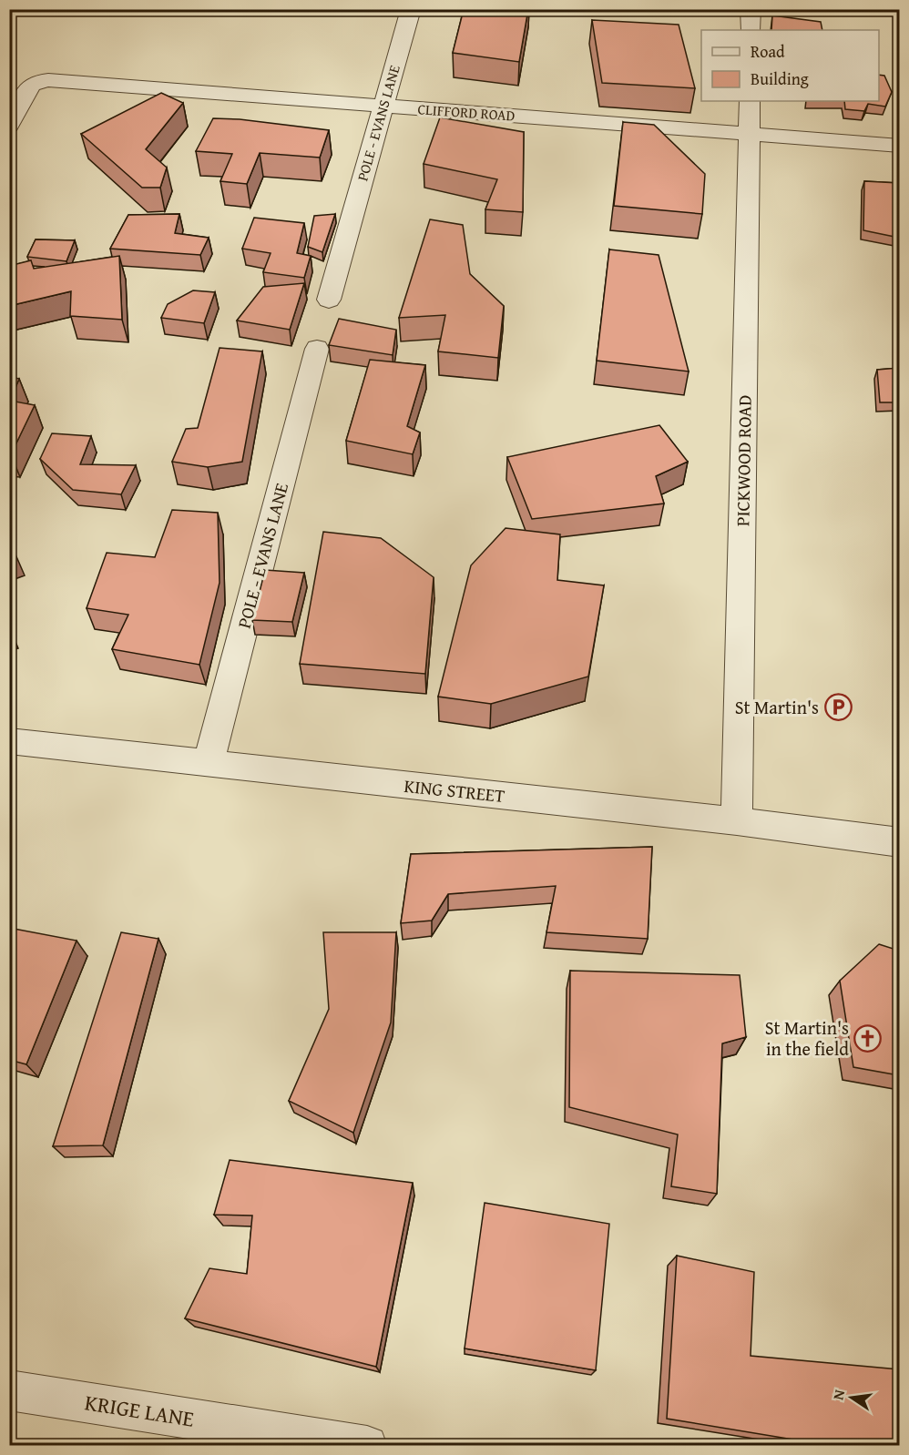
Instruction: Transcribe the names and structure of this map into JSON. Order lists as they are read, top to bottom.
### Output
{
  "streets": {
    "street": [
      "CLIFFORD ROAD",
      "POLE - EVANS LANE",
      "PICKWOOD ROAD",
      "KING STREET",
      "KRIGE LANE"
    ]
  },
  "crossings": [
    ["CLIFFORD ROAD", "POLE - EVANS LANE"],
    ["CLIFFORD ROAD", "PICKWOOD ROAD"],
    ["POLE - EVANS LANE", "KING STREET"],
    ["PICKWOOD ROAD", "KING STREET"]
  ],
  "places": {
    "parking": ["St Martin's"],
    "church": ["St Martin's in the field"]
  },
  "legend": ["Road", "Building"],
  "north": "left"
}
